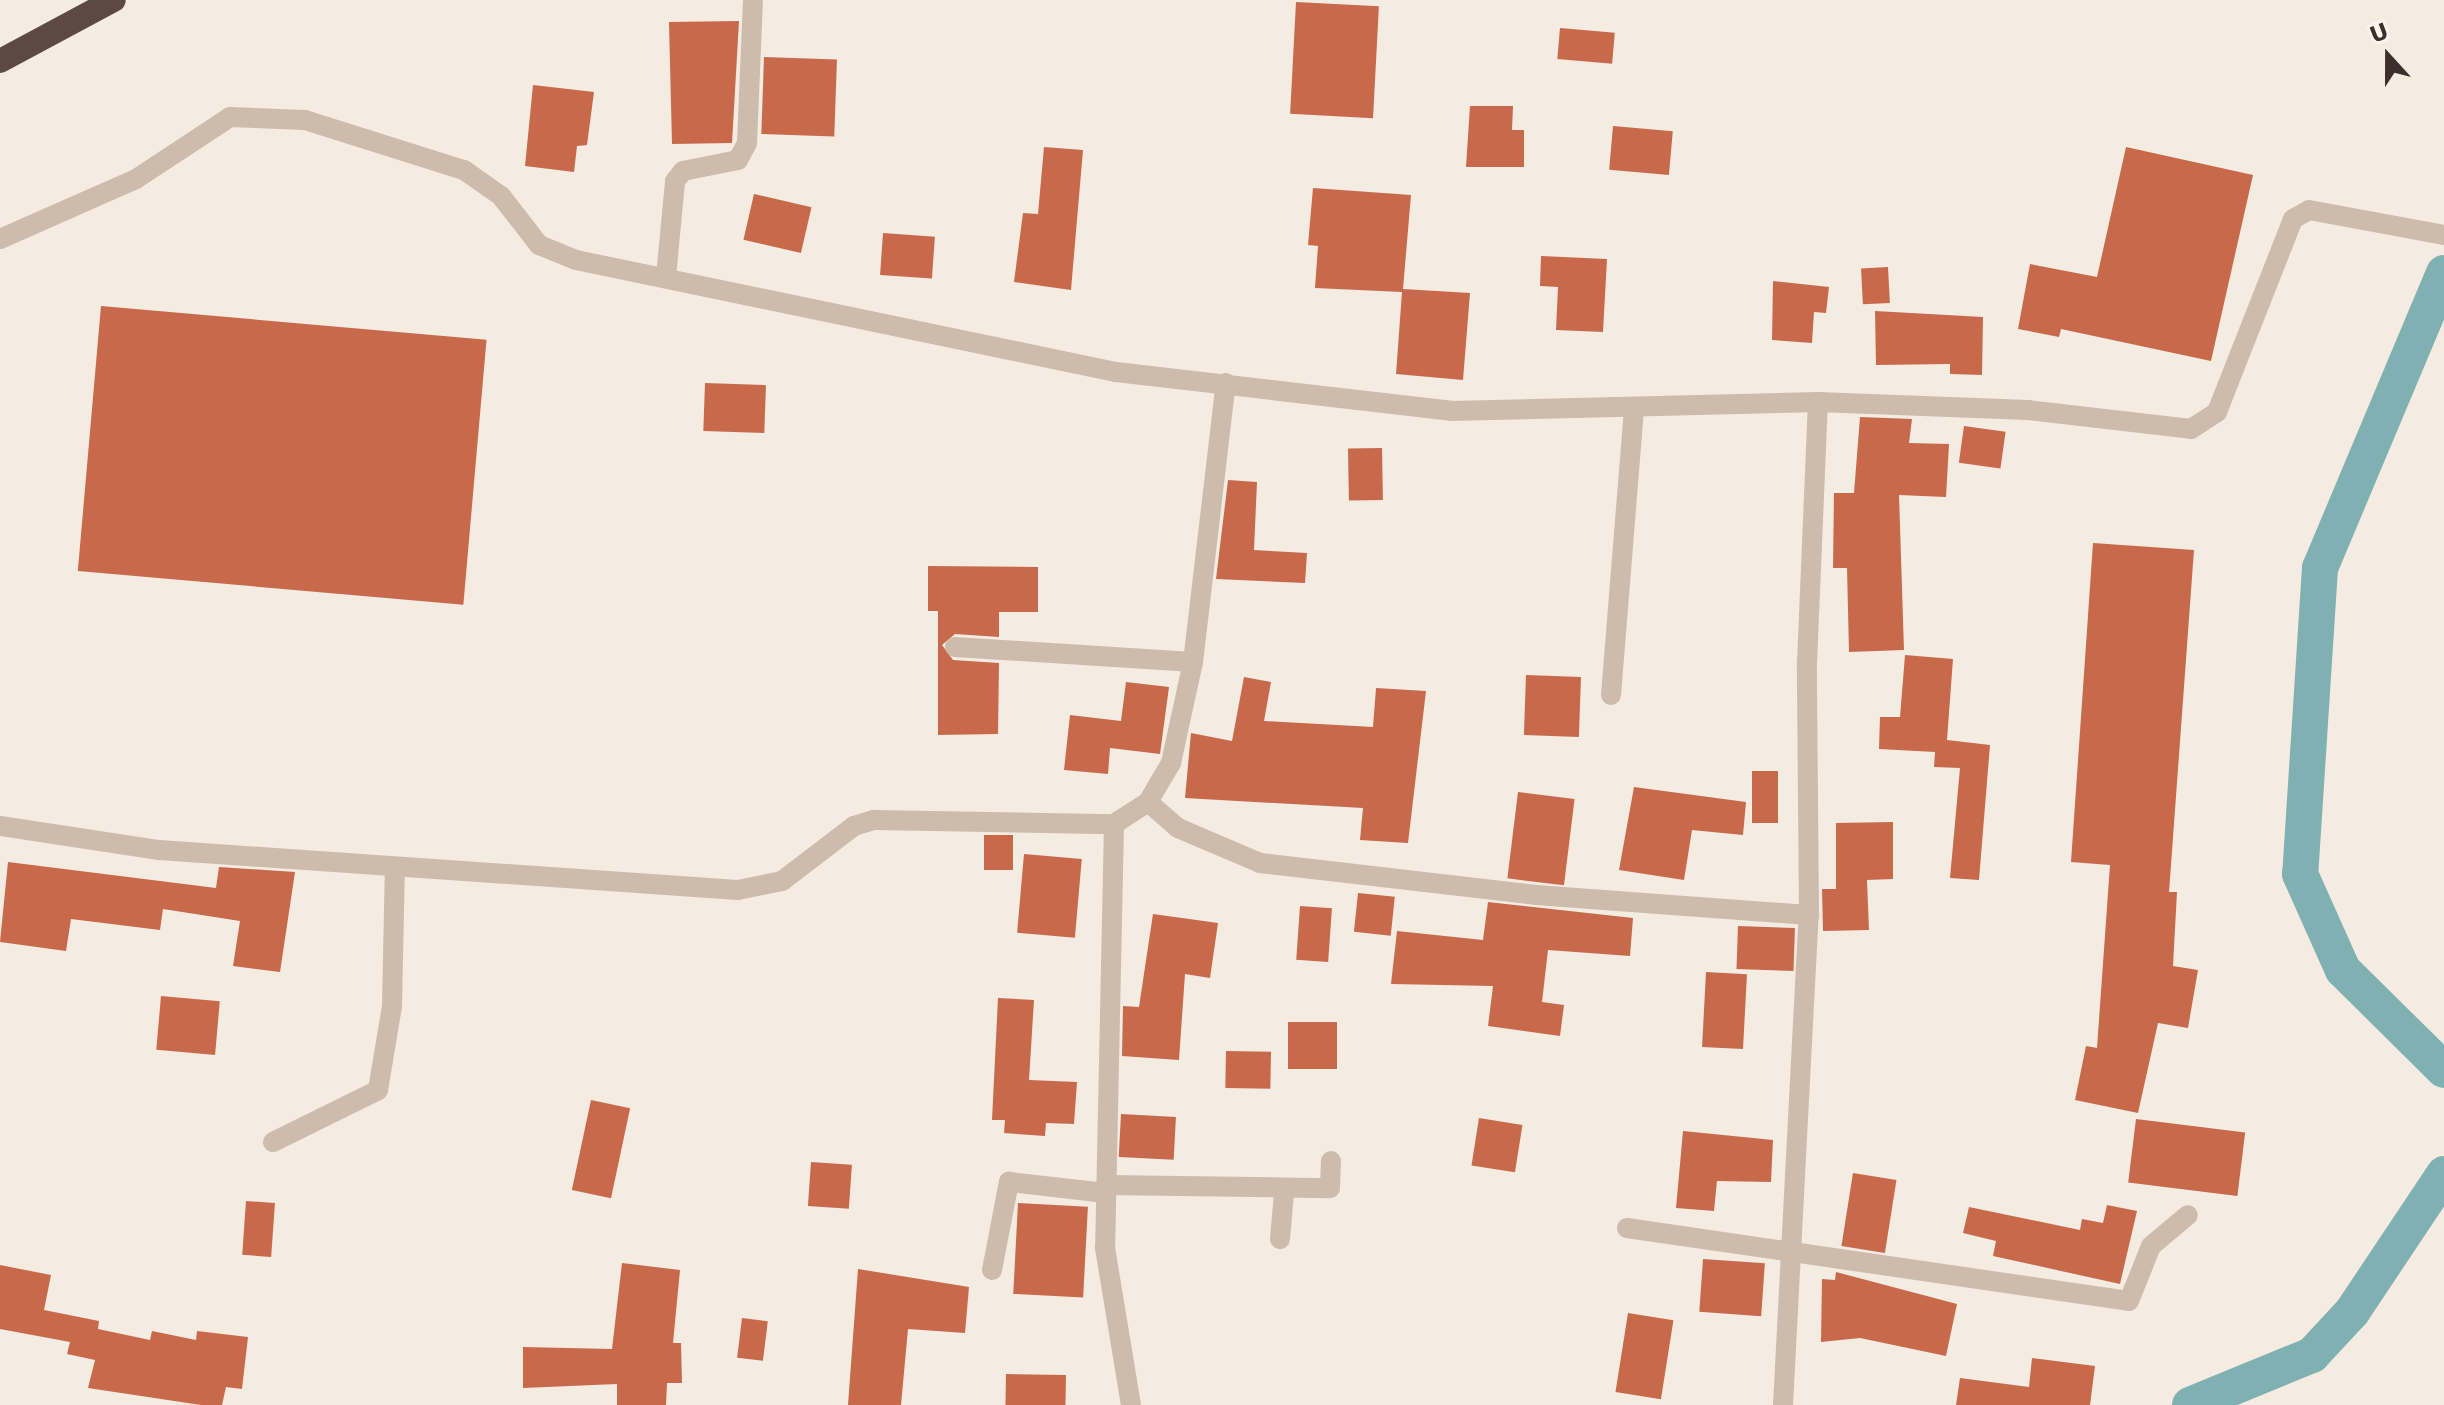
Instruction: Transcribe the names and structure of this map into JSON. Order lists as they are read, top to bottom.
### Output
{
  "north": "top"
}
